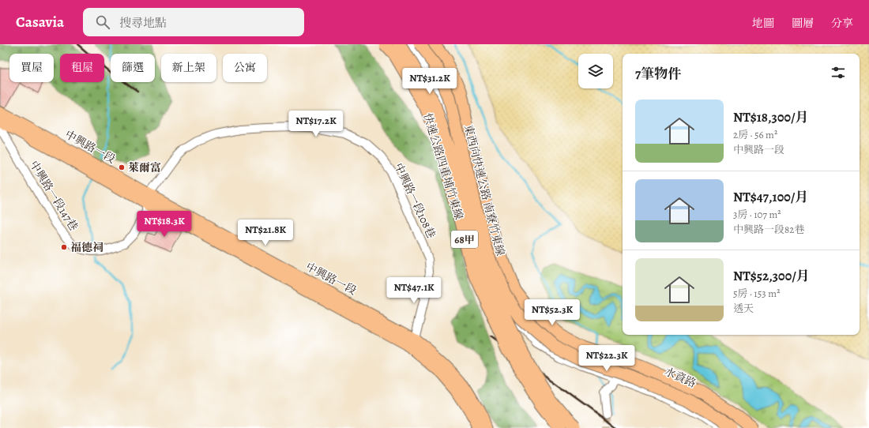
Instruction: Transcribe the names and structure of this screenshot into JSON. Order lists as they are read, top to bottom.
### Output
{
  "streets": {
    "highway": ["快速公路四重埔竹東線", "東西向快速公路 南寮竹東線", "68甲"],
    "main road": ["中興路一段"],
    "street": ["中興路一段147巷", "中興路一段108巷", "水資路"]
  },
  "crossings": [
    ["中興路一段", "中興路一段147巷"],
    ["中興路一段", "中興路一段108巷"],
    ["東西向快速公路 南寮竹東線", "水資路"],
    ["中興路一段147巷", "中興路一段108巷"]
  ],
  "places": ["萊爾富", "福德祠"],
  "page": {
    "header": "Casavia",
    "search": "搜尋地點",
    "nav": ["地圖", "圖層", "分享"],
    "chip": [
      "買屋",
      "租屋",
      "篩選",
      "新上架",
      "公寓"
    ],
    "heading": "7筆物件",
    "price": [
      "NT$31.2K",
      "NT$17.2K",
      "NT$18.3K",
      "NT$21.8K",
      "NT$47.1K",
      "NT$52.3K",
      "NT$22.3K"
    ],
    "list": [
      {
        "name": "NT$18,300/月",
        "note": "2房 · 56 m² · 中興路一段"
      },
      {
        "name": "NT$47,100/月",
        "note": "3房 · 107 m² · 中興路一段82巷"
      },
      {
        "name": "NT$52,300/月",
        "note": "5房 · 153 m² · 透天"
      }
    ]
  }
}
